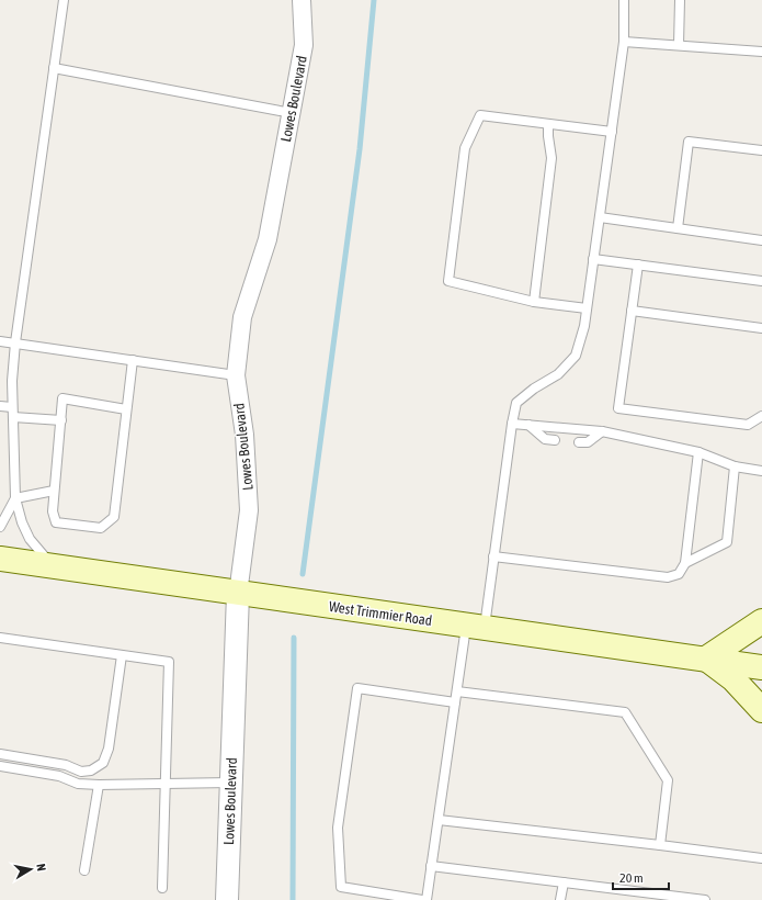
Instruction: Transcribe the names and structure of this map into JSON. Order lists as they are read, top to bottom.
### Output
{
  "streets": {
    "main road": ["West Trimmier Road"],
    "street": ["Lowes Boulevard"]
  },
  "crossings": [
    ["Lowes Boulevard", "West Trimmier Road"]
  ],
  "scale_bar": "20 m",
  "north": "right"
}
